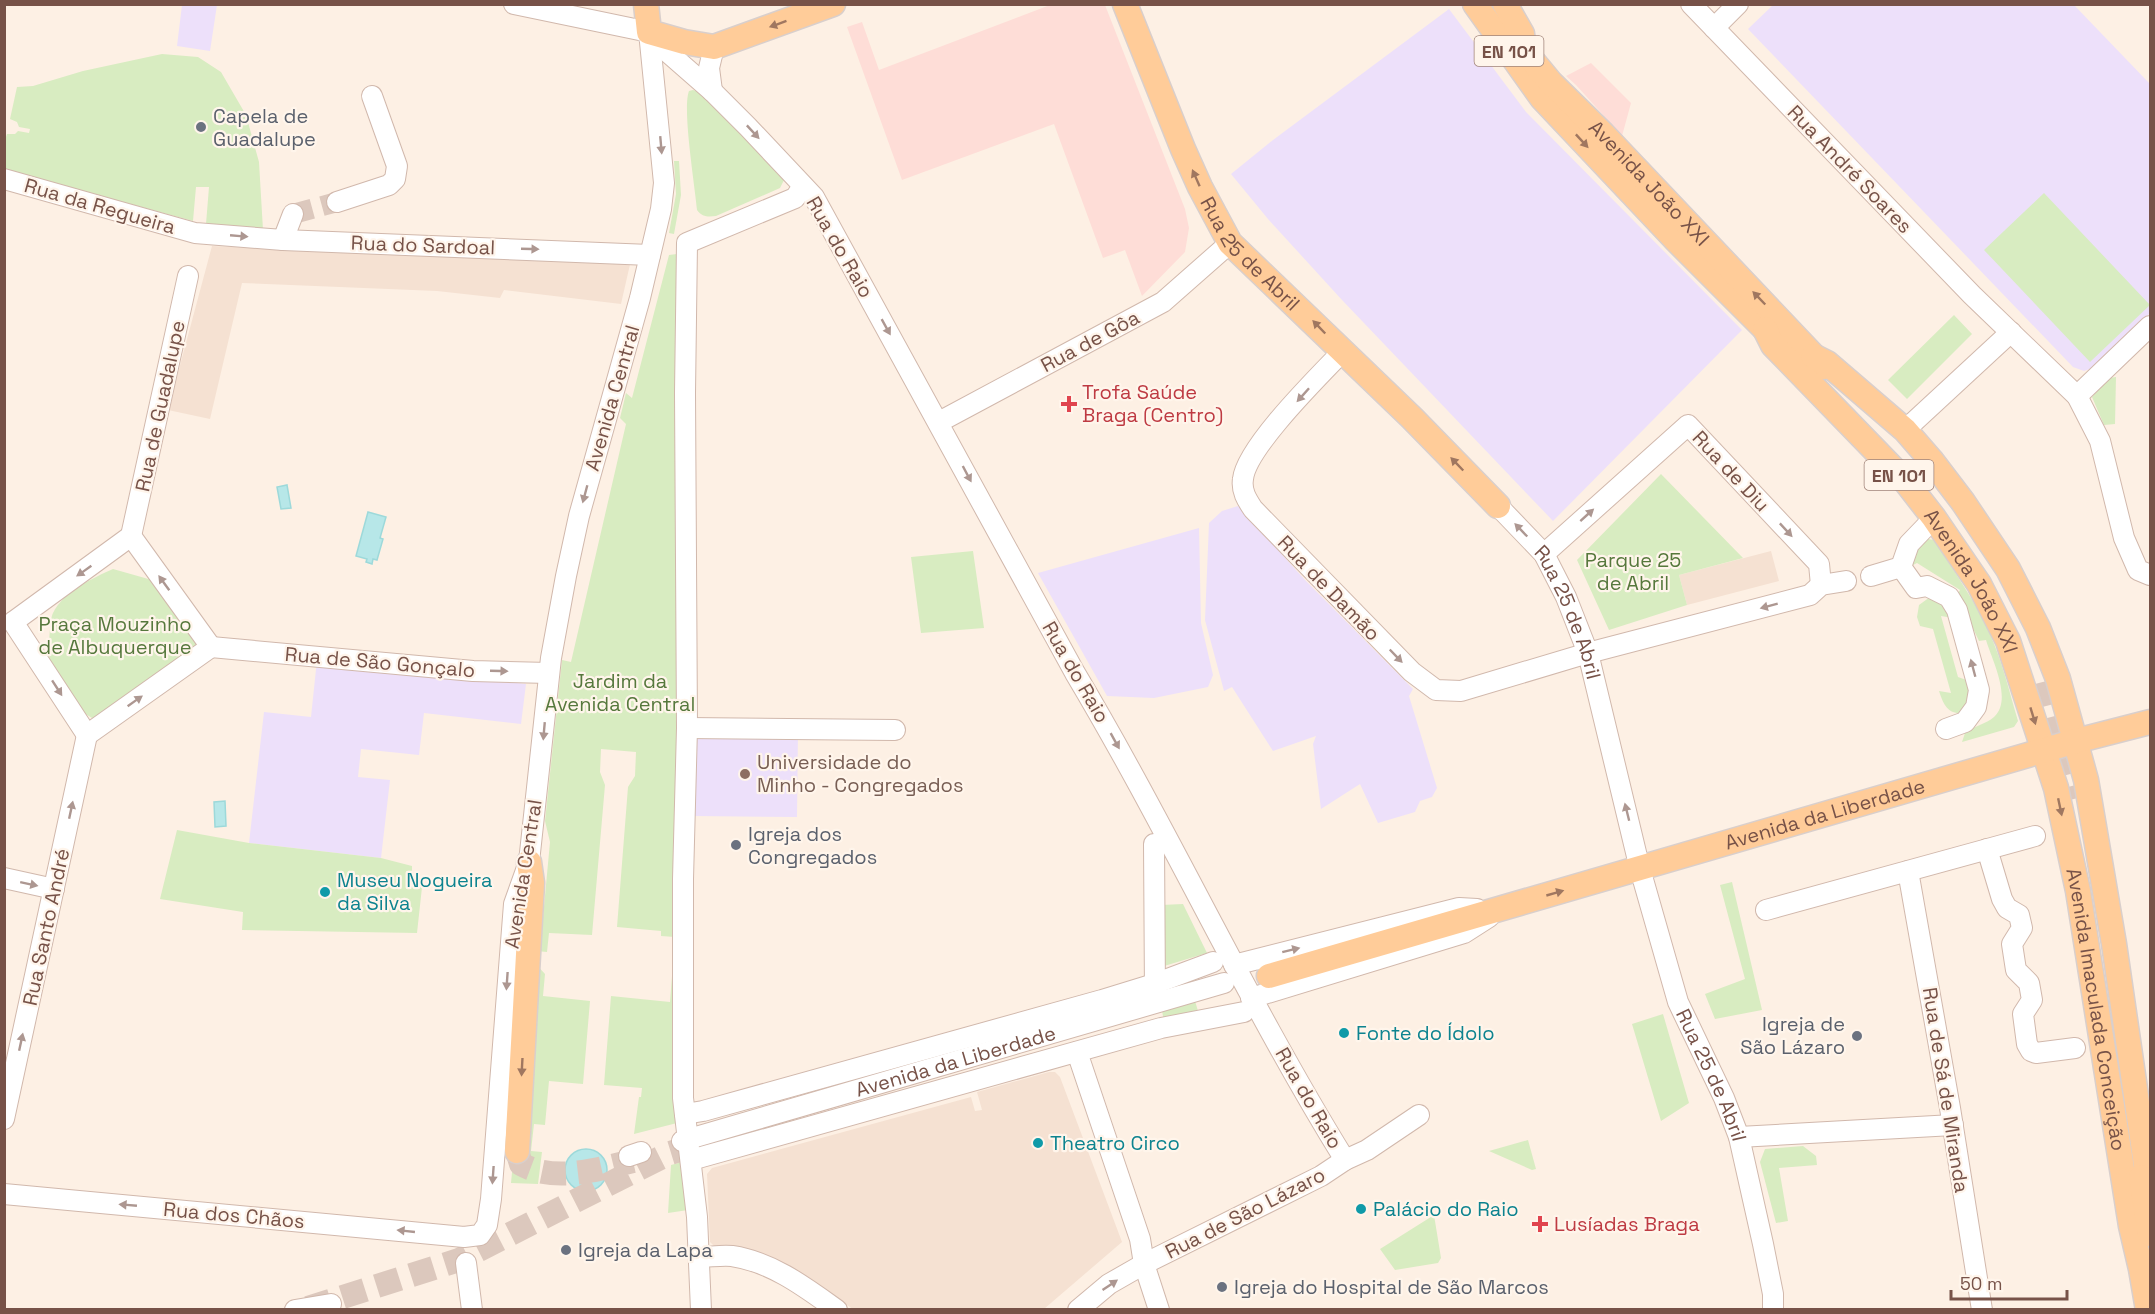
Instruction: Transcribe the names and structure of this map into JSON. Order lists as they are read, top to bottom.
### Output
{
  "streets": {
    "main road": [
      "EN 101",
      "Avenida João XXI",
      "Rua 25 de Abril",
      "Avenida da Liberdade",
      "Avenida Imaculada Conceição"
    ],
    "street": [
      "Rua André Soares",
      "Rua da Regueira",
      "Rua do Sardoal",
      "Rua do Raio",
      "Rua de Gôa",
      "Avenida Central",
      "Rua de Guadalupe",
      "Rua de Diu",
      "Rua de Damão",
      "Rua de São Gonçalo",
      "Rua Santo André",
      "Rua de Sá de Miranda",
      "Rua de São Lázaro",
      "Rua dos Chãos"
    ]
  },
  "crossings": [
    ["Avenida João XXI", "Avenida da Liberdade"],
    ["Avenida João XXI", "Avenida Imaculada Conceição"],
    ["Rua da Regueira", "Rua do Sardoal"],
    ["Rua do Sardoal", "Avenida Central"],
    ["Rua do Raio", "Rua de Gôa"],
    ["Rua do Raio", "Avenida Central"],
    ["Rua do Raio", "Avenida da Liberdade"],
    ["Rua do Raio", "Rua de São Lázaro"],
    ["Rua 25 de Abril", "Rua de Gôa"],
    ["Rua 25 de Abril", "Rua de Diu"],
    ["Rua 25 de Abril", "Rua de Damão"],
    ["Rua 25 de Abril", "Avenida da Liberdade"],
    ["Rua 25 de Abril", "Rua de Sá de Miranda"],
    ["Avenida Central", "Rua de São Gonçalo"],
    ["Avenida Central", "Rua dos Chãos"],
    ["Avenida da Liberdade", "Avenida Imaculada Conceição"]
  ],
  "one_way": [
    "Rua do Sardoal",
    "Rua do Raio",
    "Rua 25 de Abril",
    "Avenida Central",
    "Rua de São Gonçalo",
    "Rua Santo André",
    "Rua dos Chãos"
  ],
  "parks": ["Parque 25 de Abril", "Praça Mouzinho de Albuquerque", "Jardim da Avenida Central"],
  "places": {
    "other": [
      "Capela de Guadalupe",
      "Universidade do Minho - Congregados",
      "Igreja dos Congregados",
      "Museu Nogueira da Silva",
      "Fonte do Ídolo",
      "Igreja de São Lázaro",
      "Theatro Circo",
      "Palácio do Raio",
      "Igreja da Lapa",
      "Igreja do Hospital de São Marcos"
    ],
    "health": ["Trofa Saúde Braga (Centro)", "Lusíadas Braga"]
  },
  "scale_bar": "50 m"
}
